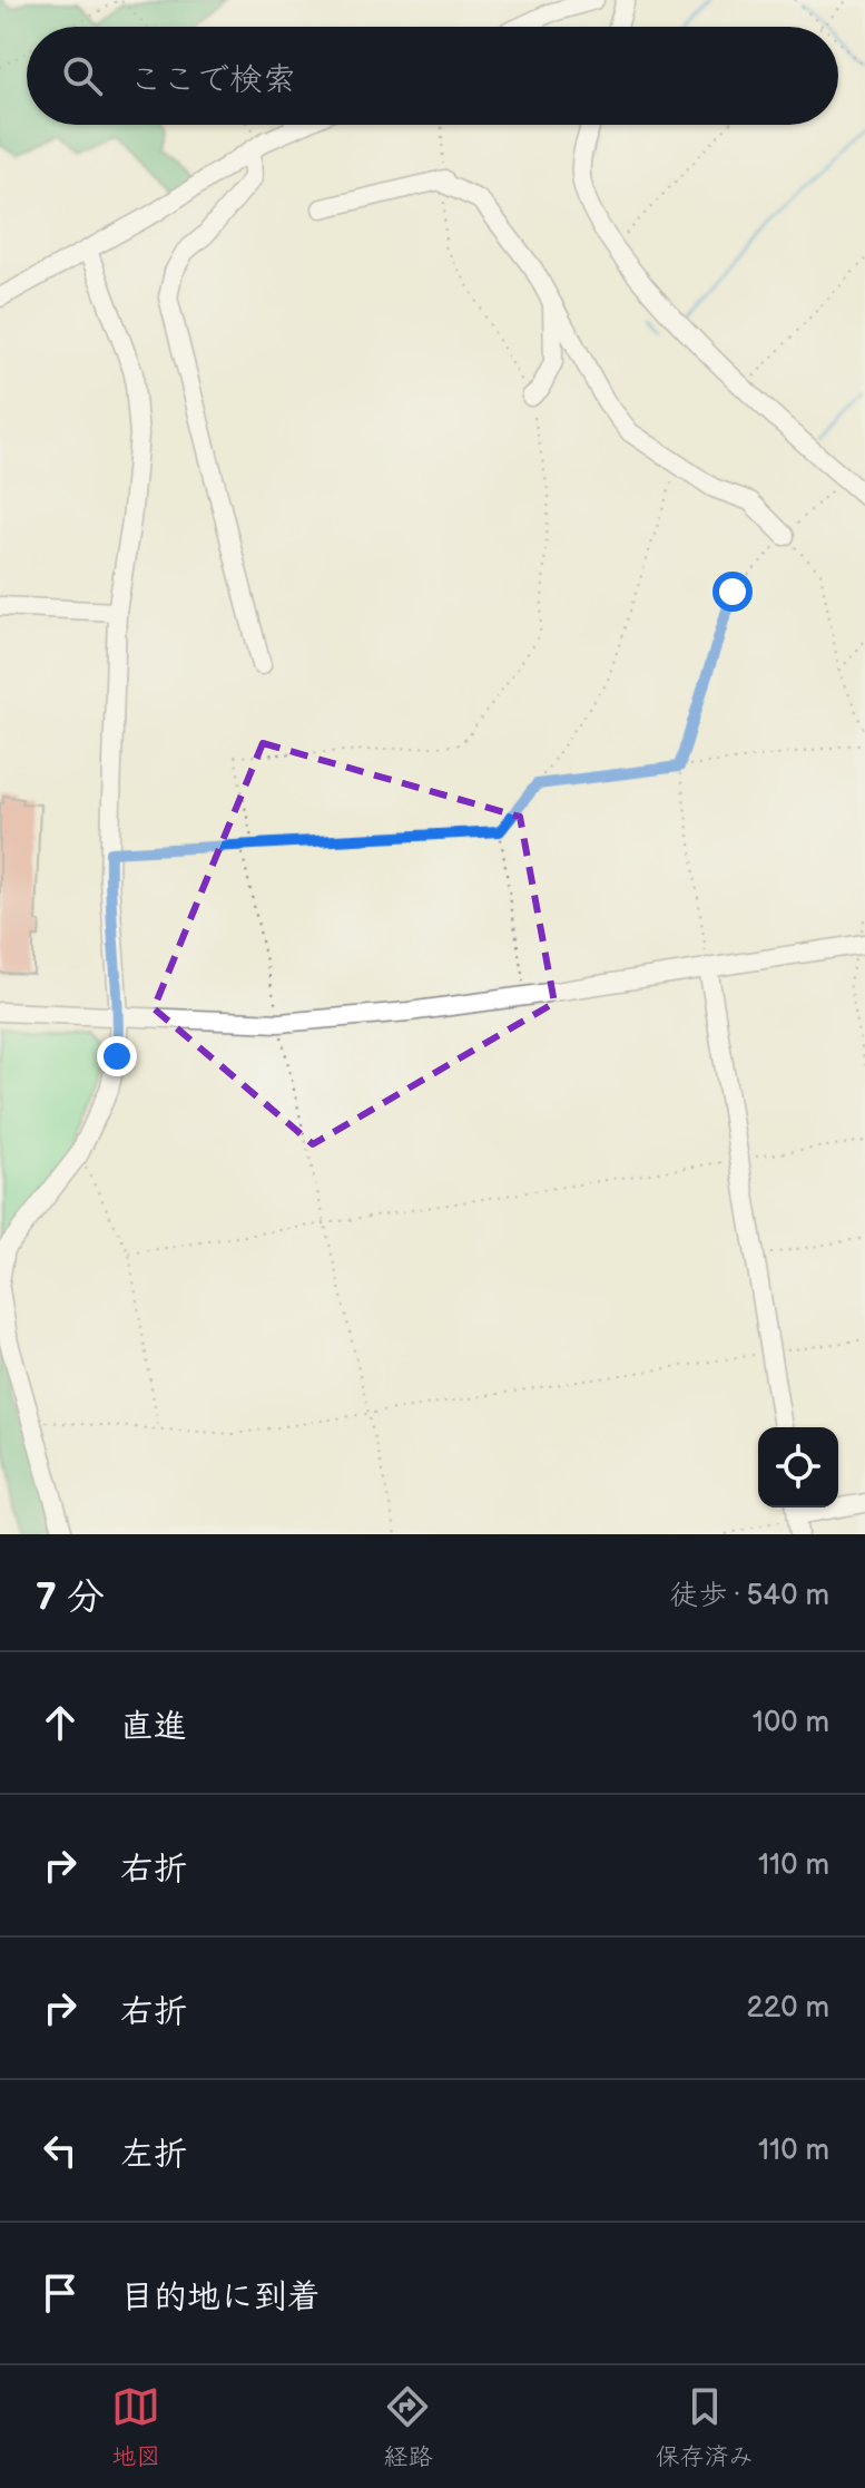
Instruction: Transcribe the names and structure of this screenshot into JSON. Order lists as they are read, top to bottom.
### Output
{
  "page": {
    "search": "ここで検索",
    "heading": ["7 分", "徒歩 · 540 m"],
    "list": [
      ["直進", "100 m"],
      ["右折", "110 m"],
      ["右折", "220 m"],
      ["左折", "110 m"],
      "目的地に到着"
    ],
    "nav": ["地図", "経路", "保存済み"]
  }
}
